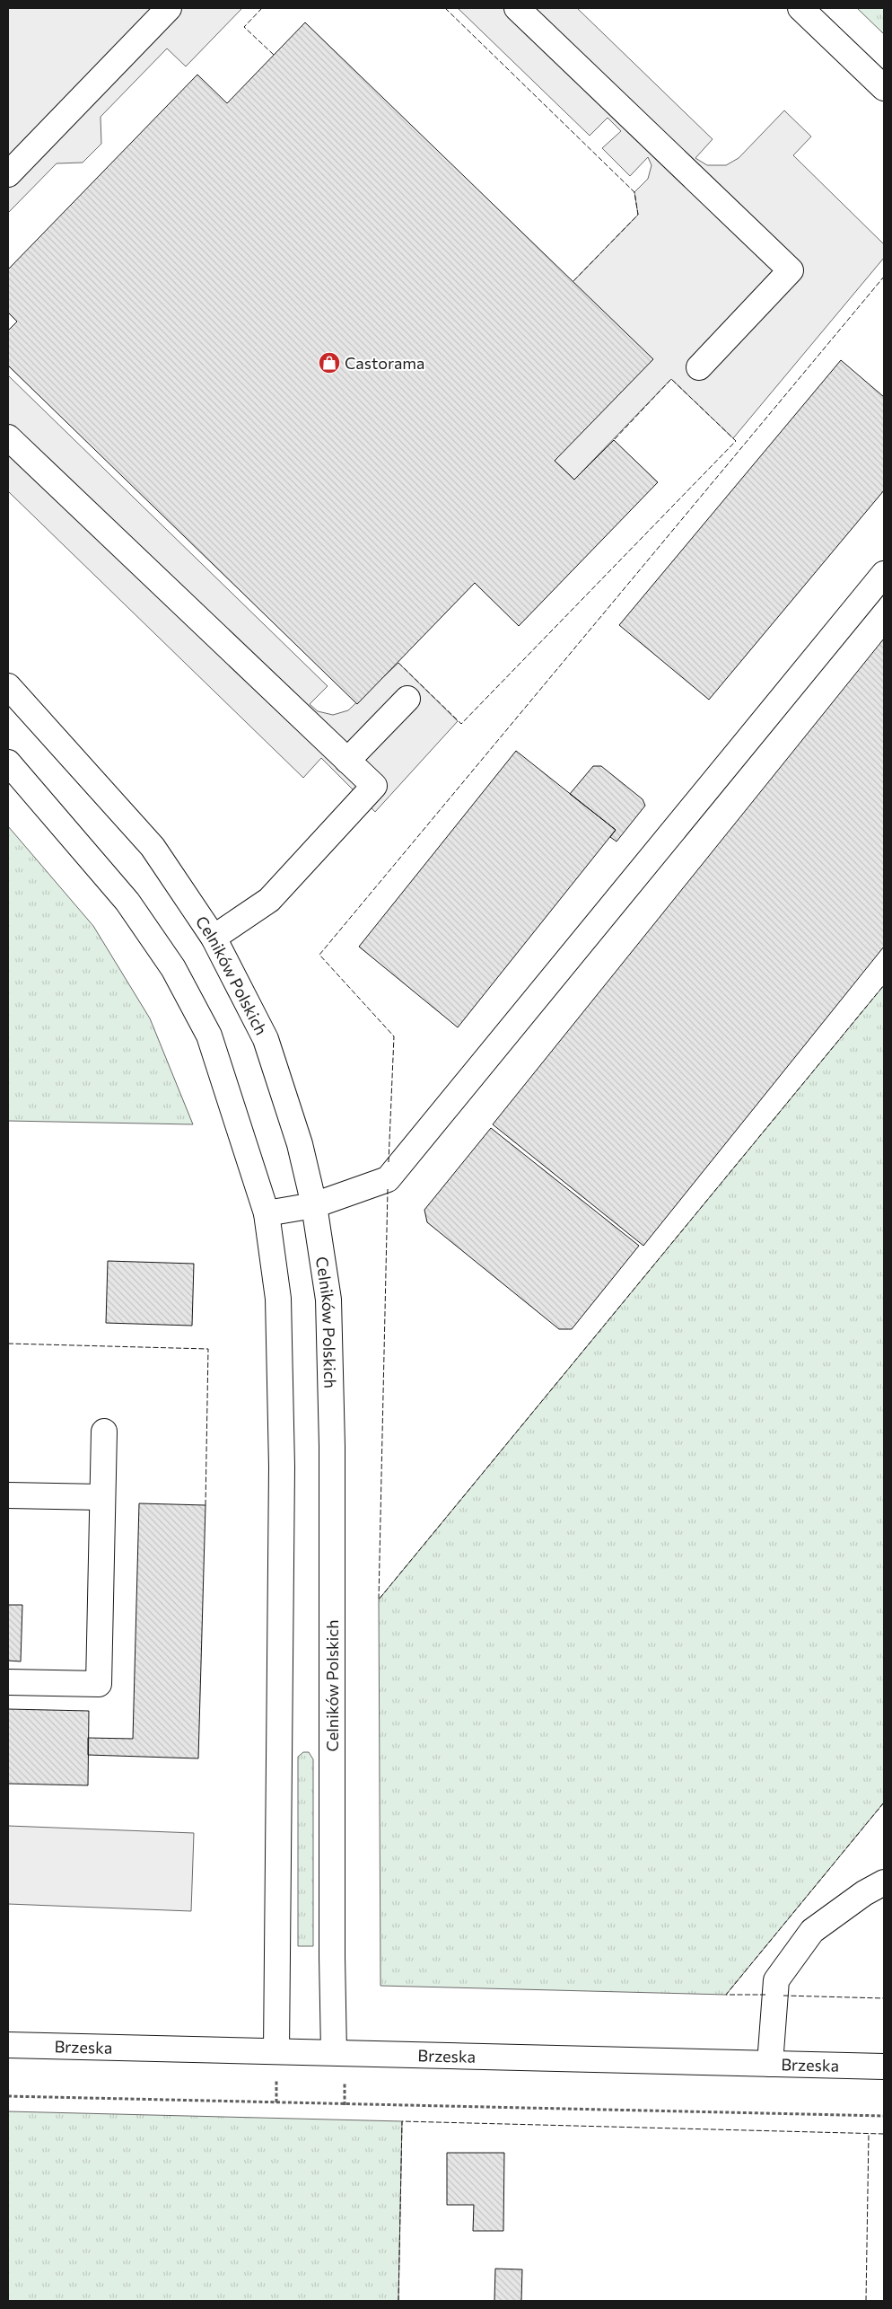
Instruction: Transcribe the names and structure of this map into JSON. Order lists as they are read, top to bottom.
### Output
{
  "streets": {
    "main road": ["Celników Polskich", "Brzeska"]
  },
  "crossings": [
    ["Celników Polskich", "Brzeska"]
  ],
  "places": {
    "shop": ["Castorama"]
  }
}
